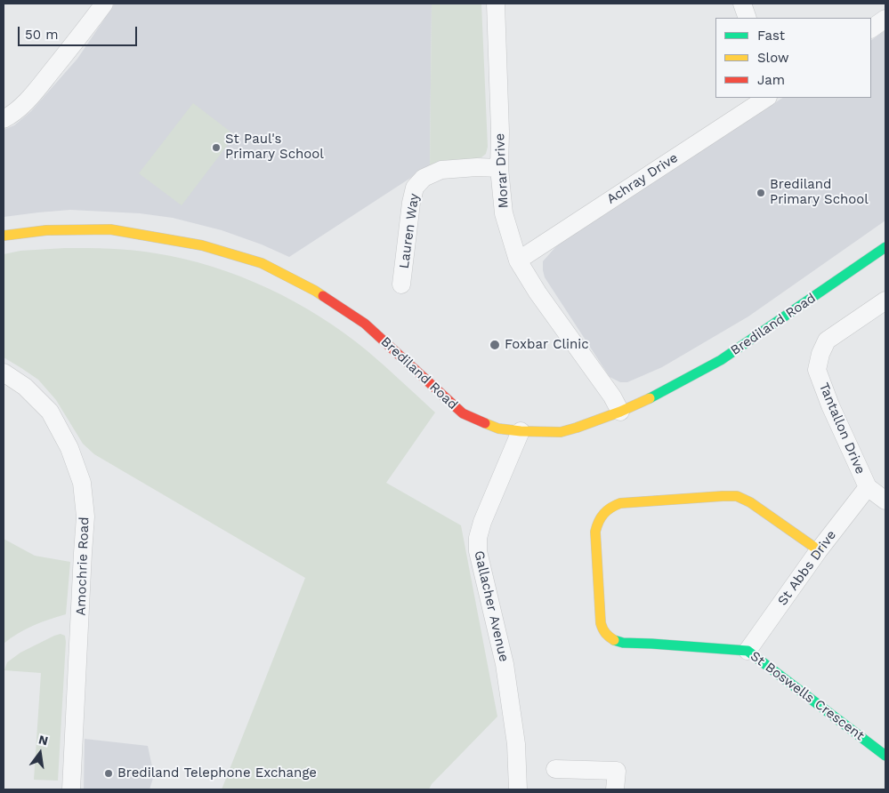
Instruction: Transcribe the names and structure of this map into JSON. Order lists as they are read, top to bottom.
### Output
{
  "streets": {
    "street": [
      "Morar Drive",
      "Achray Drive",
      "Lauren Way",
      "Brediland Road",
      "Tantallon Drive",
      "Amochrie Road",
      "St Abbs Drive",
      "Gallacher Avenue",
      "St Boswells Crescent"
    ]
  },
  "crossings": [
    ["Morar Drive", "Achray Drive"],
    ["Morar Drive", "Lauren Way"],
    ["Morar Drive", "Brediland Road"],
    ["Brediland Road", "Gallacher Avenue"],
    ["Tantallon Drive", "St Abbs Drive"],
    ["St Abbs Drive", "St Boswells Crescent"]
  ],
  "places": [
    "St Paul's Primary School",
    "Brediland Primary School",
    "Foxbar Clinic",
    "Brediland Telephone Exchange"
  ],
  "legend": ["Fast", "Slow", "Jam"],
  "scale_bar": "50 m",
  "north": "top"
}
